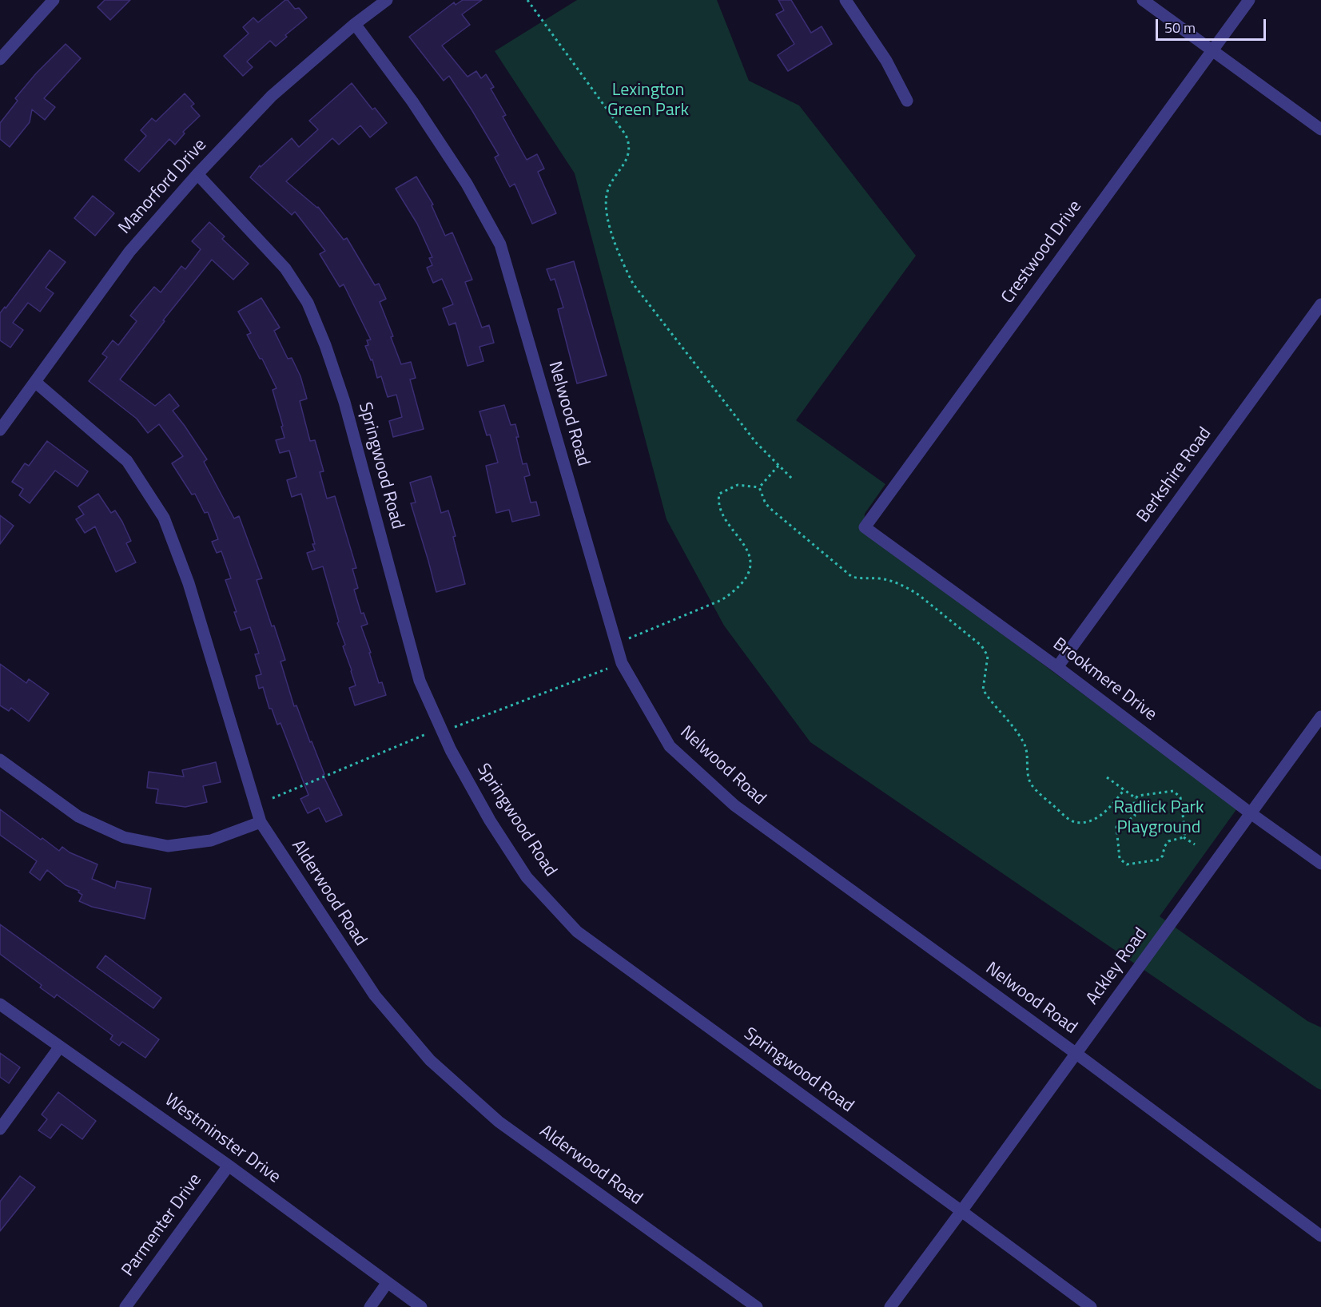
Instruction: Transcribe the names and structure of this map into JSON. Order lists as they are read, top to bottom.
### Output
{
  "streets": {
    "street": [
      "Manorford Drive",
      "Crestwood Drive",
      "Nelwood Road",
      "Springwood Road",
      "Berkshire Road",
      "Brookmere Drive",
      "Alderwood Road",
      "Ackley Road",
      "Westminster Drive",
      "Parmenter Drive"
    ]
  },
  "crossings": [
    ["Manorford Drive", "Nelwood Road"],
    ["Manorford Drive", "Springwood Road"],
    ["Manorford Drive", "Alderwood Road"],
    ["Crestwood Drive", "Brookmere Drive"],
    ["Nelwood Road", "Ackley Road"],
    ["Springwood Road", "Ackley Road"],
    ["Berkshire Road", "Brookmere Drive"],
    ["Brookmere Drive", "Ackley Road"],
    ["Westminster Drive", "Parmenter Drive"]
  ],
  "parks": ["Lexington Green Park", "Radlick Park Playground"],
  "scale_bar": "50 m"
}
